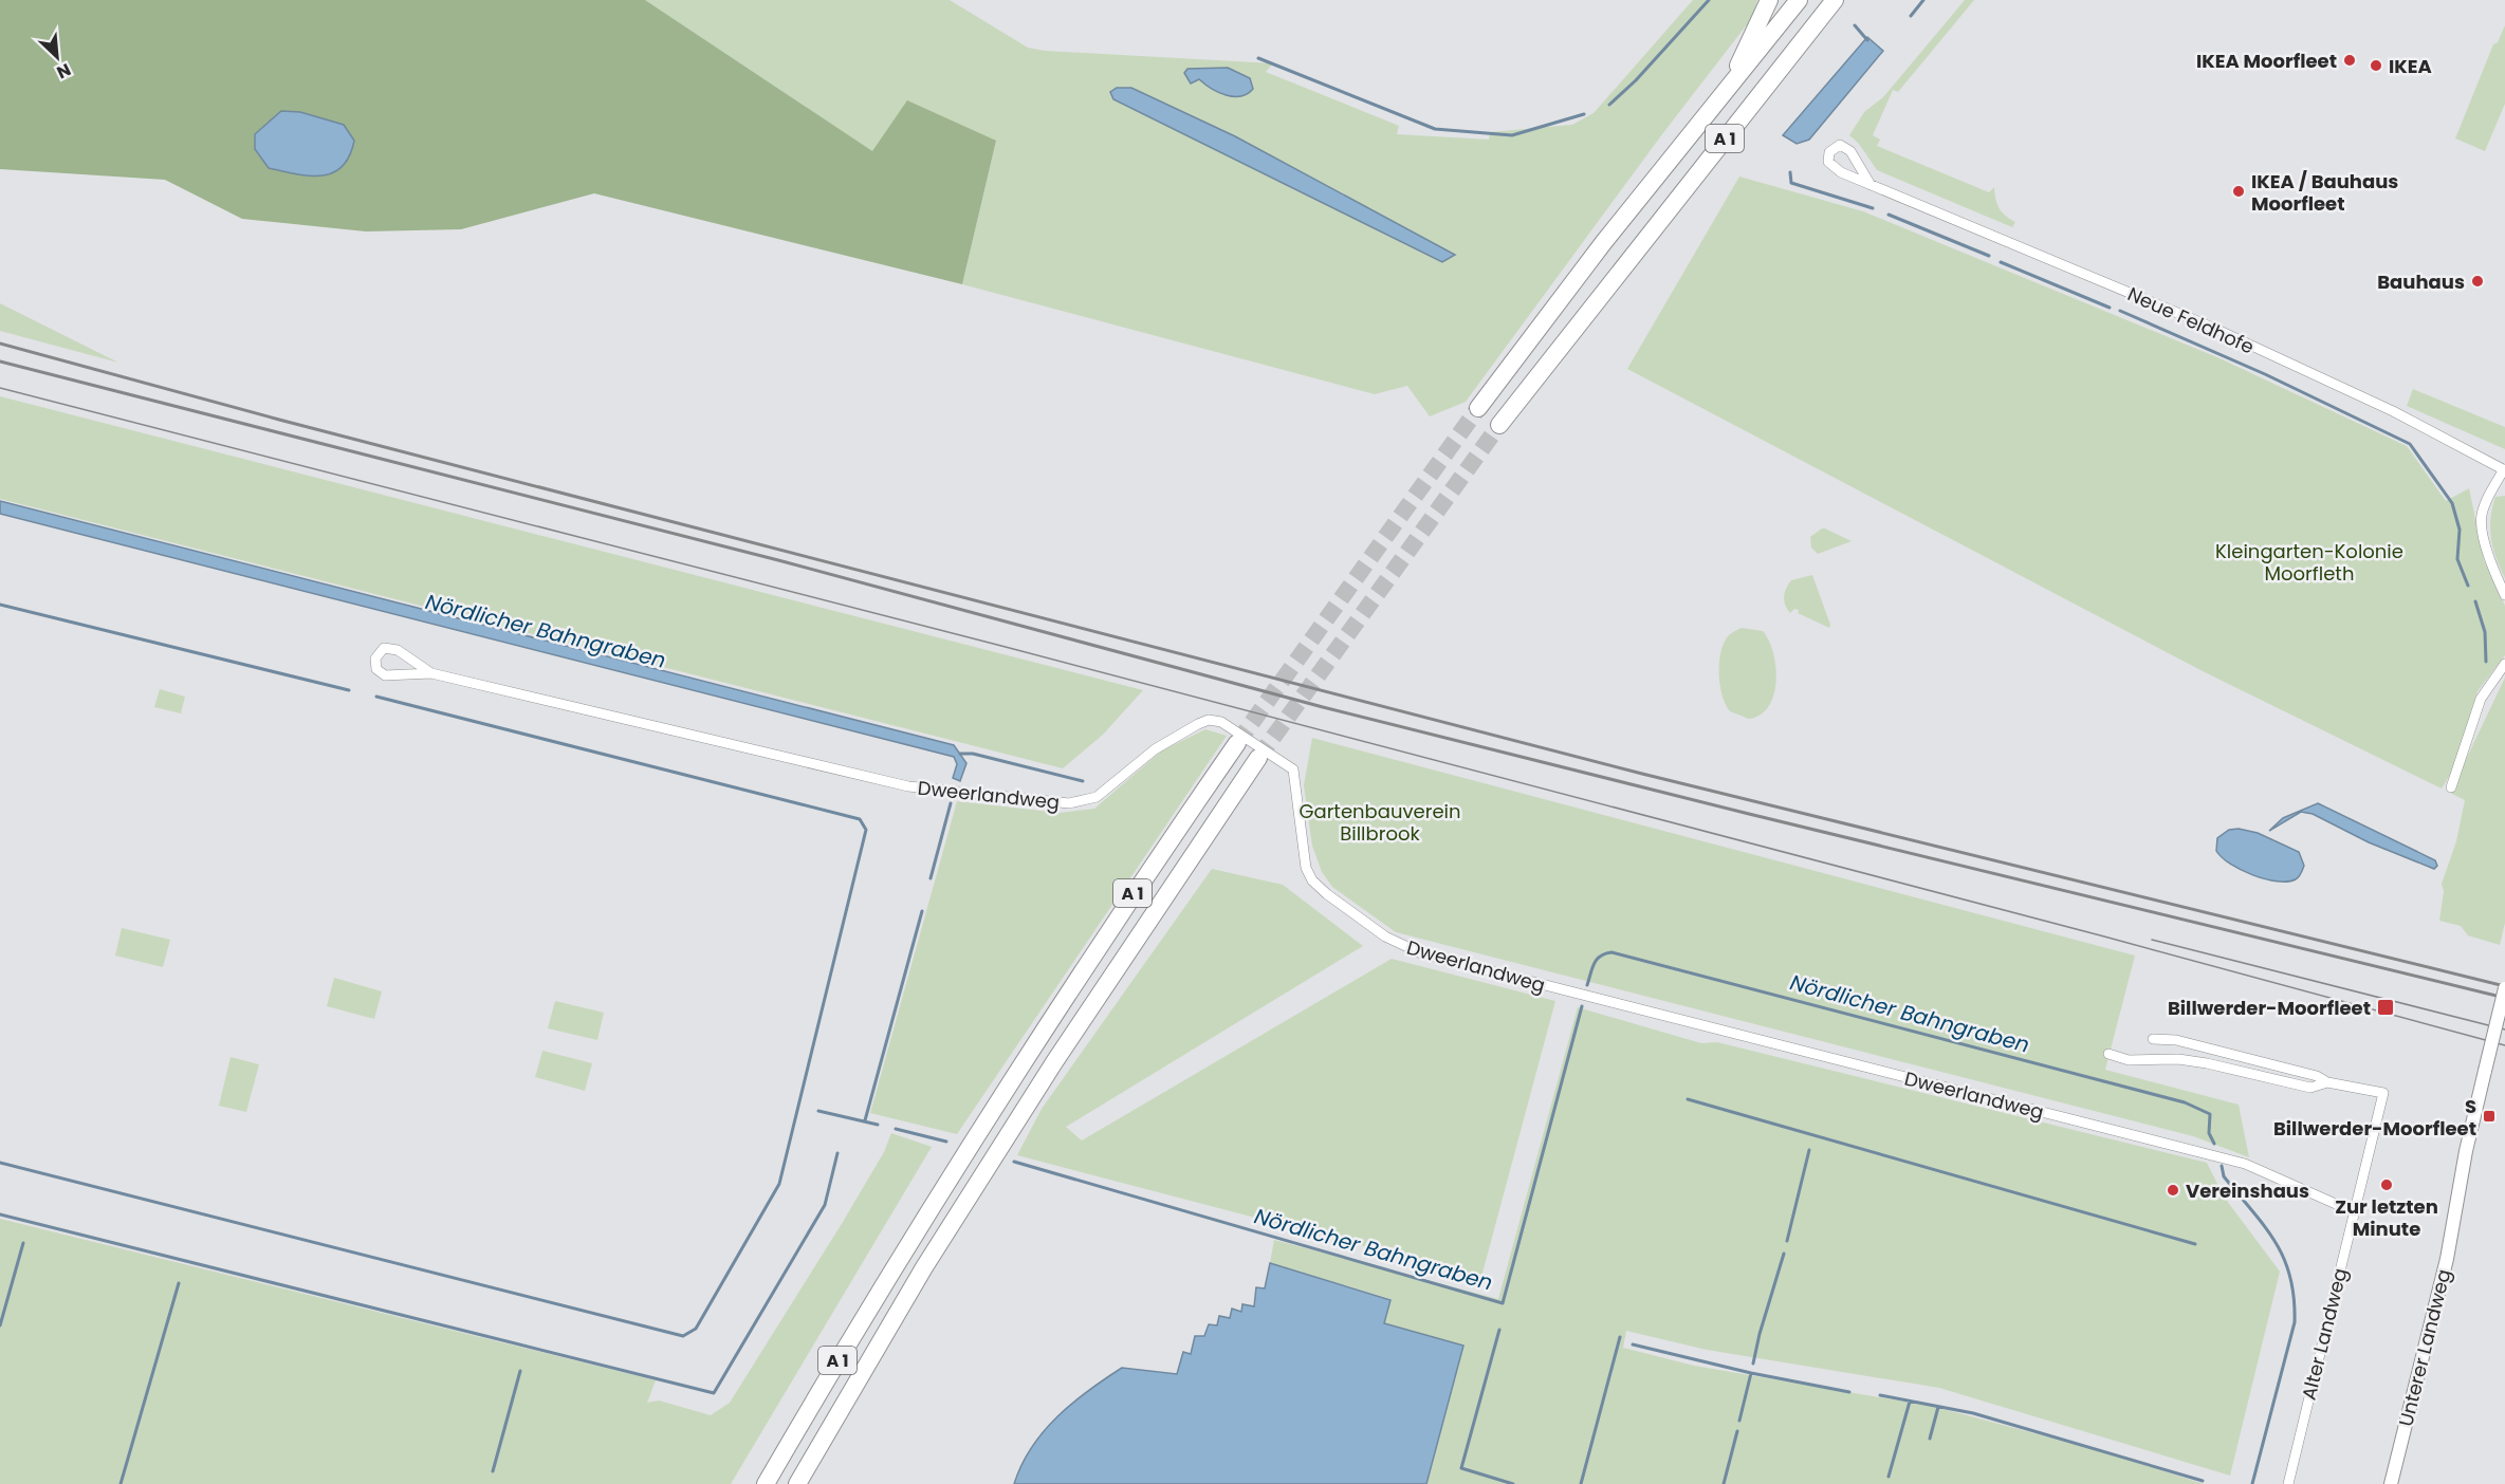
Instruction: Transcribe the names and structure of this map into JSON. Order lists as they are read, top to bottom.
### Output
{
  "streets": {
    "highway": ["A 1"],
    "main road": ["Unterer Landweg"],
    "street": ["Neue Feldhofe", "Dweerlandweg", "Alter Landweg"]
  },
  "crossings": [
    ["Dweerlandweg", "Alter Landweg"]
  ],
  "water": ["Nördlicher Bahngraben"],
  "parks": ["Kleingarten-Kolonie Moorfleth", "Gartenbauverein Billbrook"],
  "places": {
    "other": [
      "IKEA Moorfleet",
      "IKEA",
      "IKEA / Bauhaus Moorfleet",
      "Bauhaus",
      "Zur letzten Minute",
      "Vereinshaus"
    ],
    "transit": ["Billwerder-Moorfleet", "S Billwerder-Moorfleet"]
  },
  "north": "bottom right"
}
